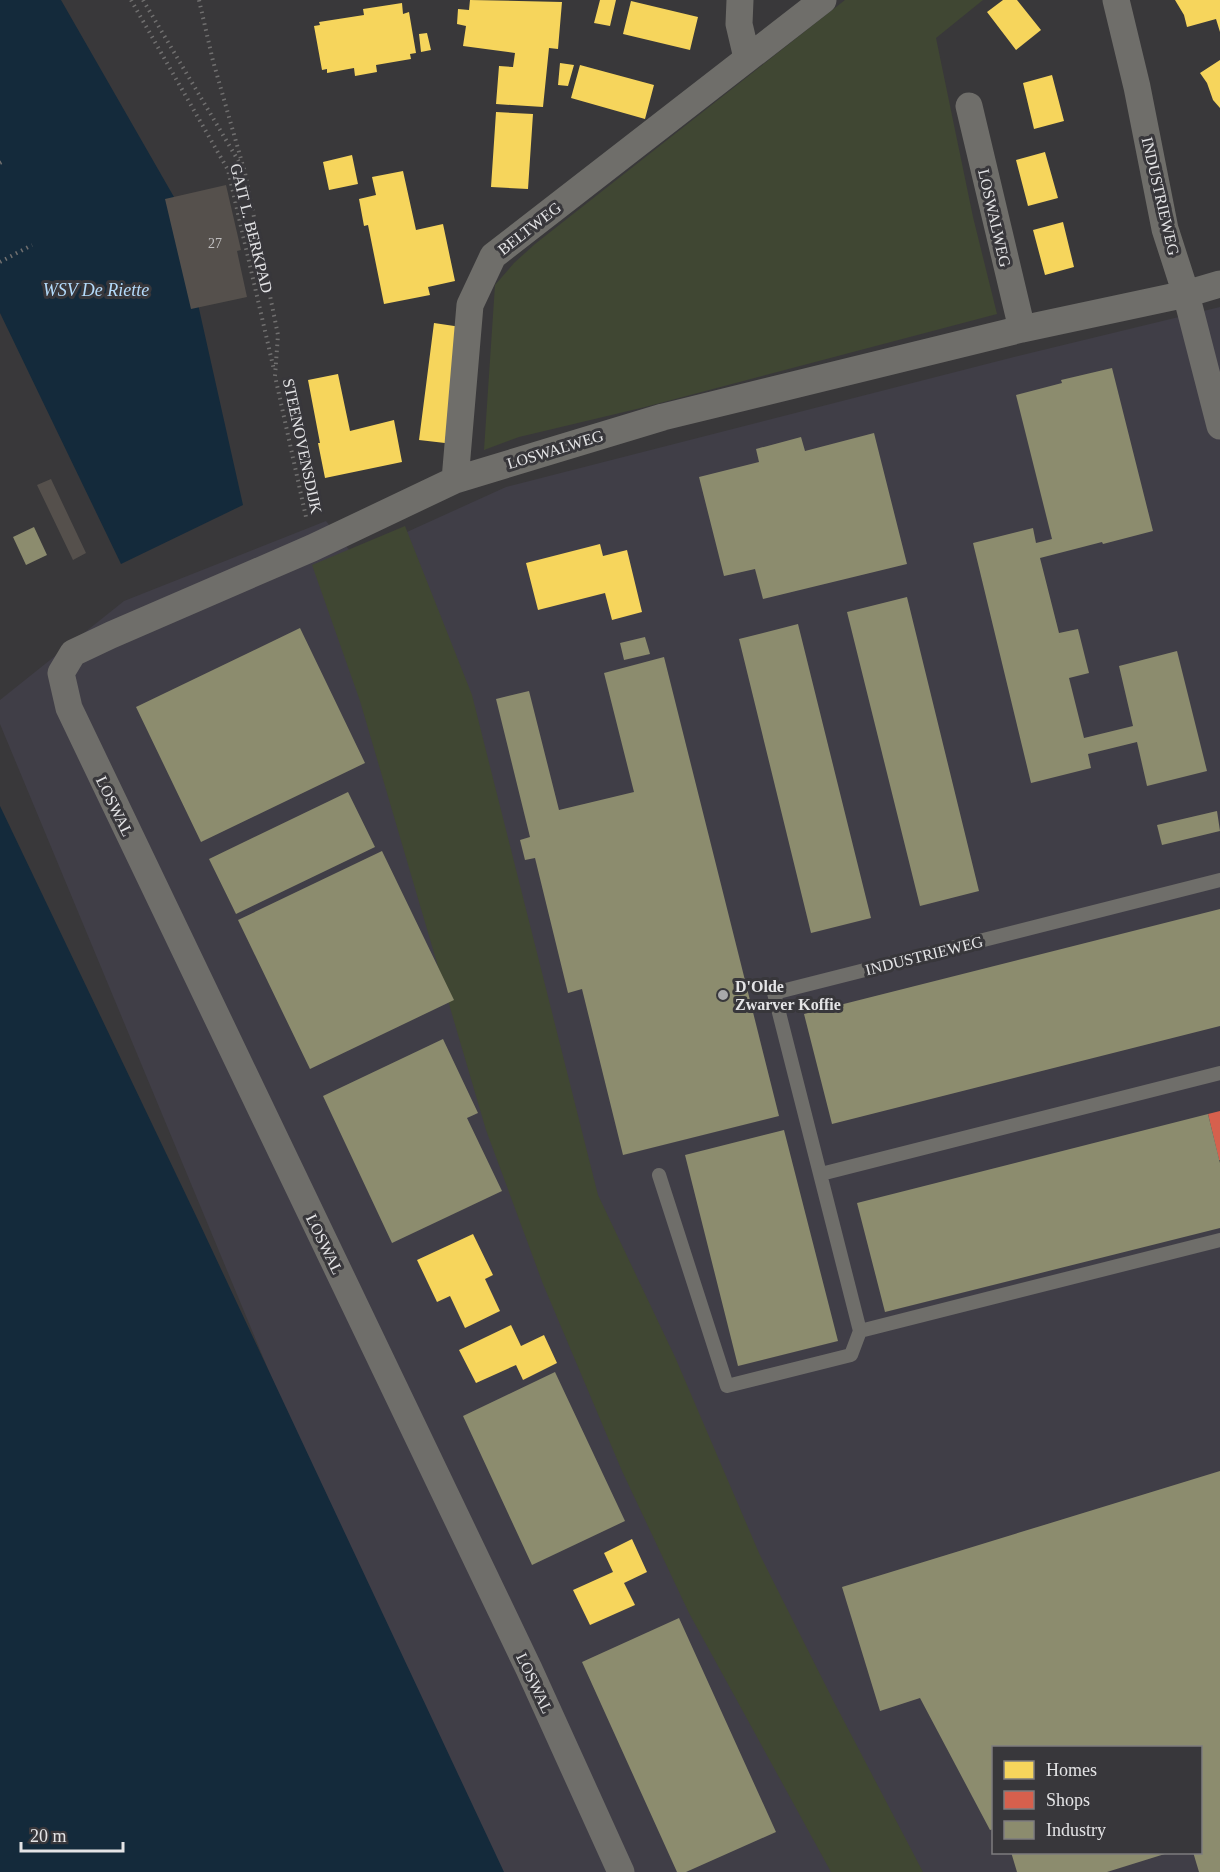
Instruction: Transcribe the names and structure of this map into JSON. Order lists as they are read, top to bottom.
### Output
{
  "streets": {
    "street": [
      "INDUSTRIEWEG",
      "LOSWALWEG",
      "BELTWEG",
      "LOSWAL"
    ],
    "path": ["GAIT L. BERKPAD", "STEENOVENSDIJK"]
  },
  "crossings": [
    ["INDUSTRIEWEG", "LOSWALWEG"],
    ["LOSWALWEG", "BELTWEG"],
    ["LOSWALWEG", "STEENOVENSDIJK"],
    ["LOSWALWEG", "LOSWAL"],
    ["GAIT L. BERKPAD", "STEENOVENSDIJK"]
  ],
  "water": ["WSV De Riette"],
  "places": ["D'Olde Zwarver Koffie"],
  "house_numbers": ["27"],
  "legend": ["Homes", "Shops", "Industry"],
  "scale_bar": "20 m"
}
